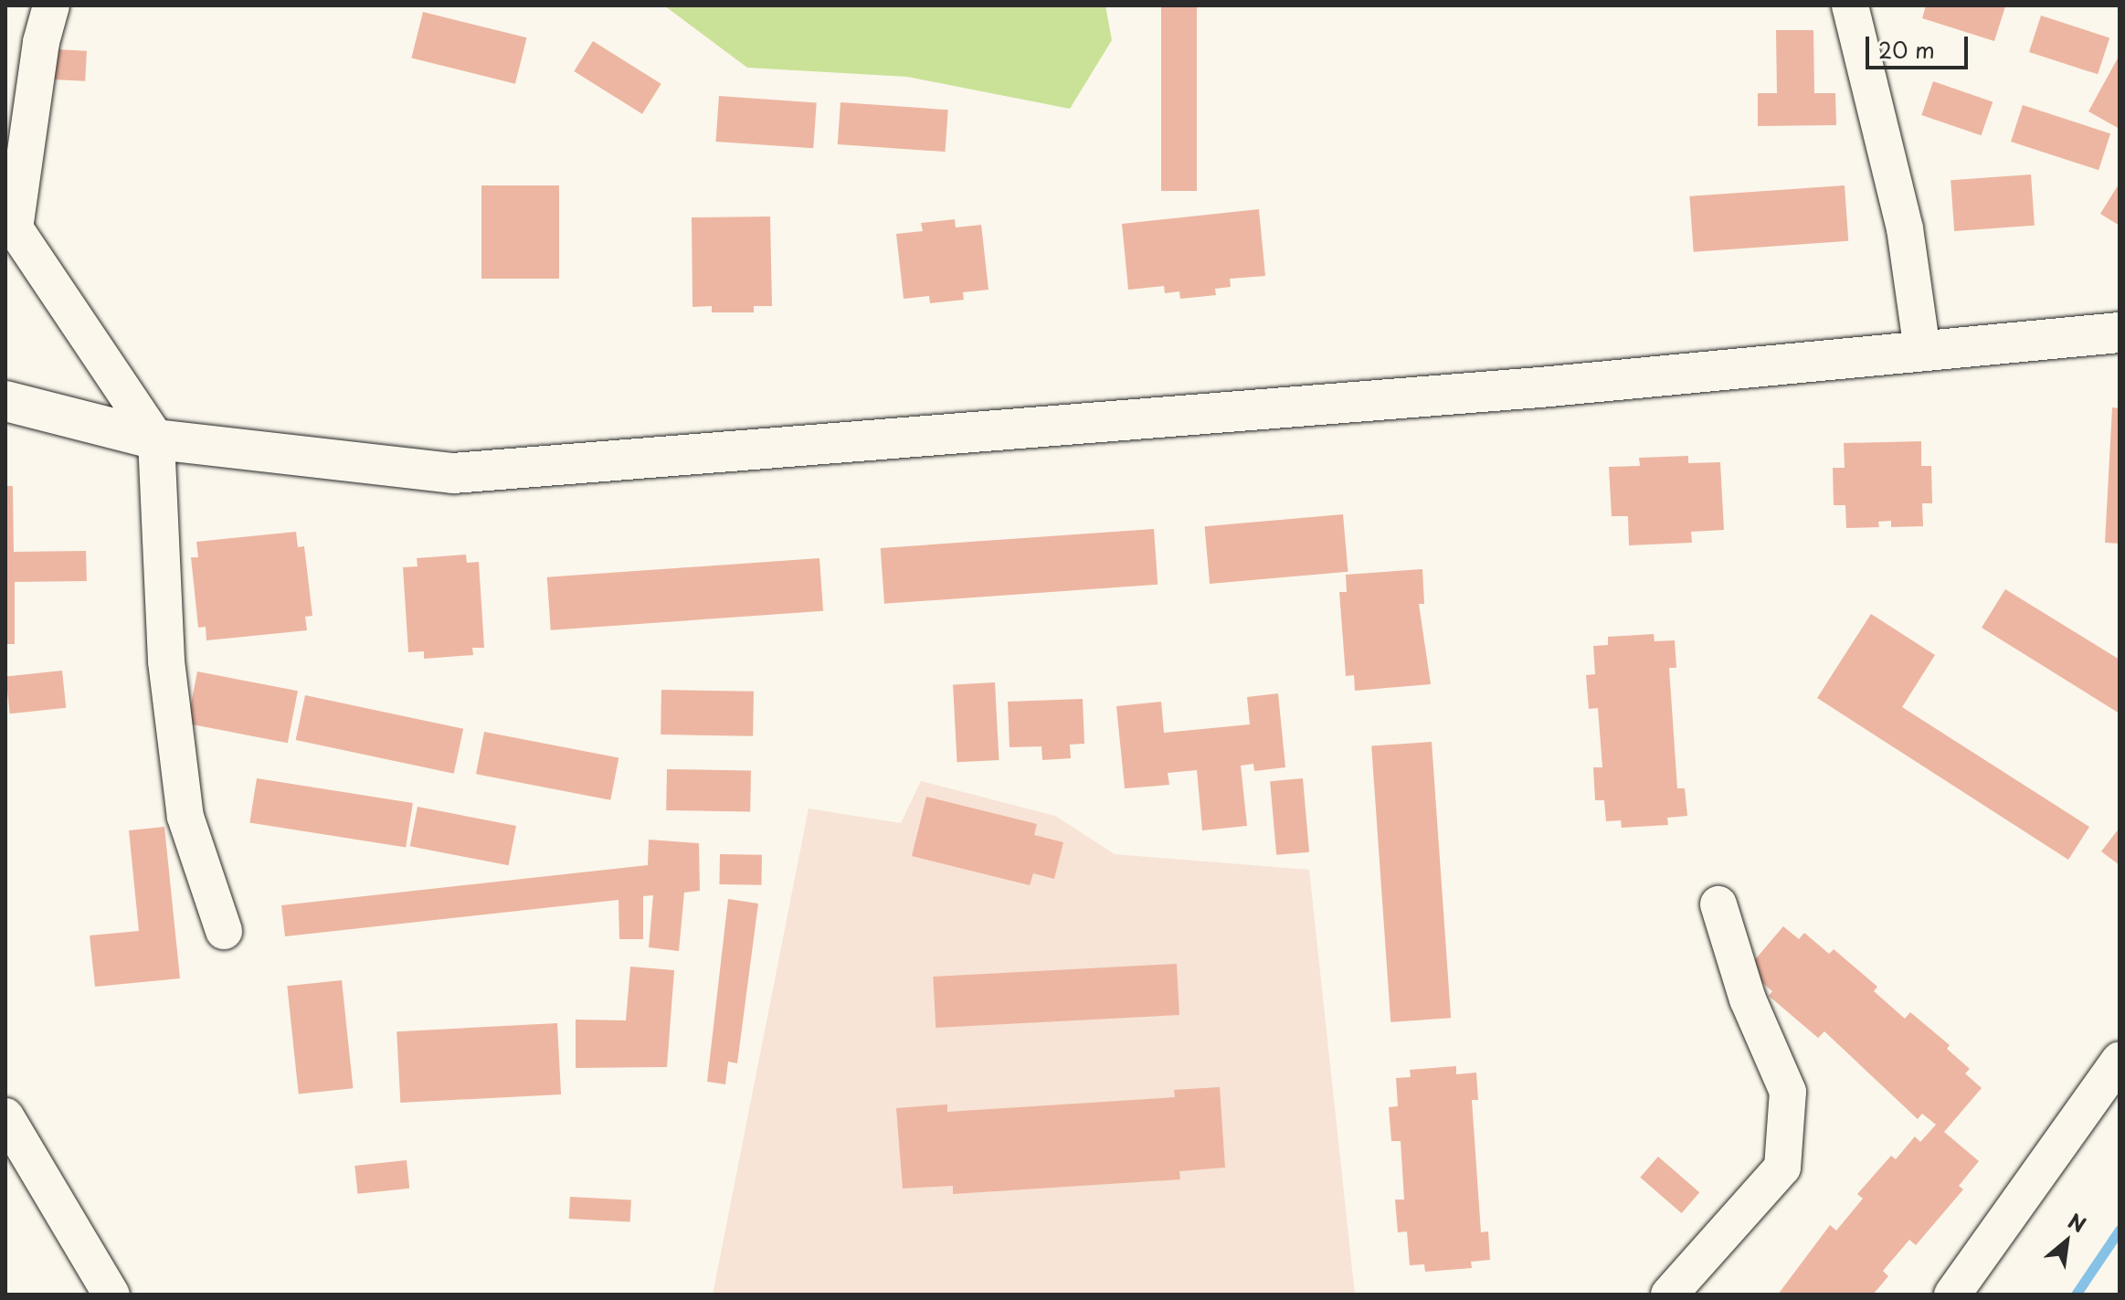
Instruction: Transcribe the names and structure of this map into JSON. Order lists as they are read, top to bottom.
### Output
{
  "scale_bar": "20 m",
  "north": "top right"
}
